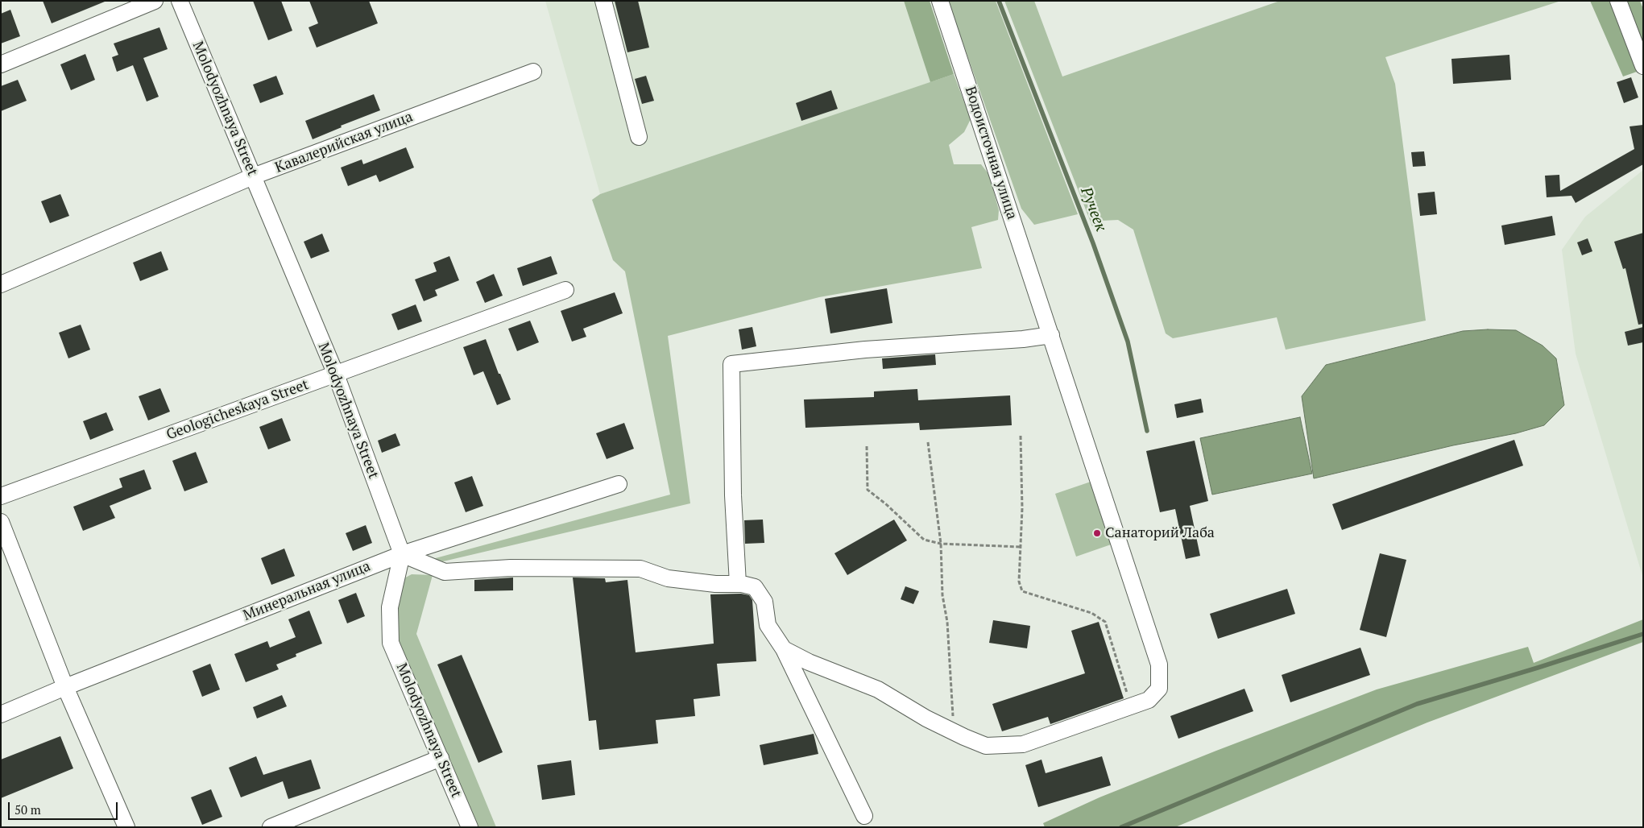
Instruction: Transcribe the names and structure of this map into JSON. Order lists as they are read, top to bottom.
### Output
{
  "streets": {
    "street": [
      "Molodyozhnaya Street",
      "Кавалерийская улица",
      "Водоисточная улица",
      "Geologicheskaya Street",
      "Минеральная улица"
    ]
  },
  "crossings": [
    ["Molodyozhnaya Street", "Кавалерийская улица"],
    ["Molodyozhnaya Street", "Geologicheskaya Street"],
    ["Molodyozhnaya Street", "Минеральная улица"]
  ],
  "water": ["Ручеек"],
  "places": ["Санаторий Лаба"],
  "scale_bar": "50 m"
}
